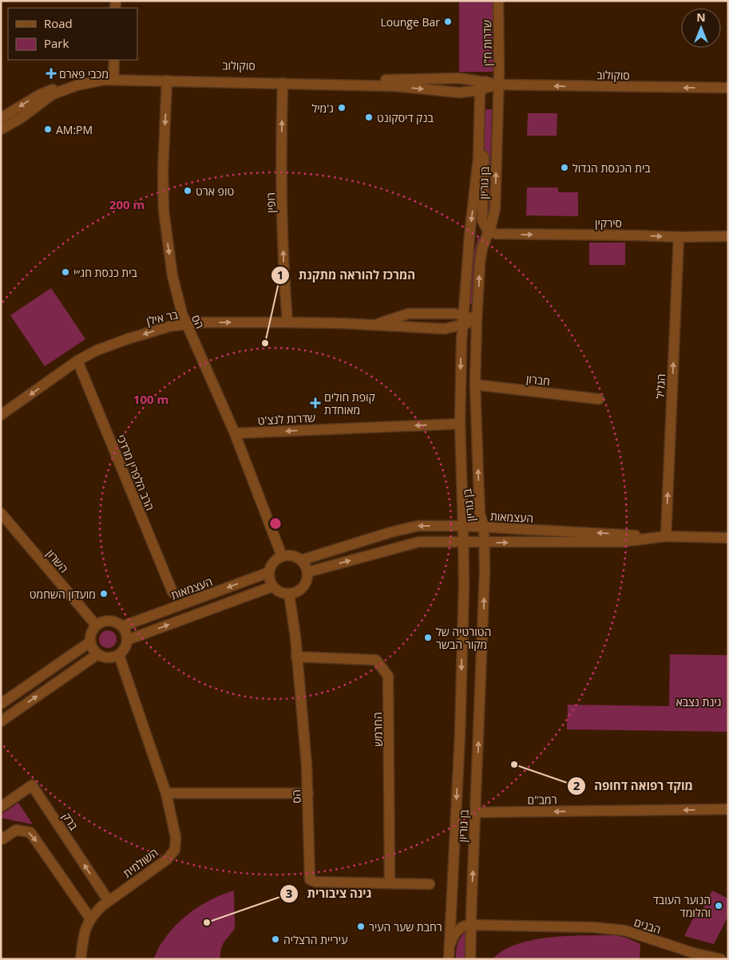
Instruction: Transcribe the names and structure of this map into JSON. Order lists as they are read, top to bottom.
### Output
{
  "streets": {
    "street": [
      "שדרות ח\"ן",
      "סוקולוב",
      "בן גוריון",
      "רופין",
      "סירקין",
      "בר אילן",
      "הס",
      "חברון",
      "הגליל",
      "שדרות לנצ'ט",
      "הרב הלפרין מרדכי",
      "העצמאות",
      "השרון",
      "החרמש",
      "רמב\"ם",
      "ברק",
      "השולמית",
      "הבנים"
    ]
  },
  "crossings": [
    ["שדרות ח\"ן", "סוקולוב"],
    ["שדרות ח\"ן", "בן גוריון"],
    ["סוקולוב", "בן גוריון"],
    ["סוקולוב", "רופין"],
    ["סוקולוב", "הס"],
    ["בן גוריון", "סירקין"],
    ["בן גוריון", "בר אילן"],
    ["בן גוריון", "חברון"],
    ["בן גוריון", "שדרות לנצ'ט"],
    ["בן גוריון", "העצמאות"],
    ["בן גוריון", "רמב\"ם"],
    ["בן גוריון", "הבנים"],
    ["רופין", "בר אילן"],
    ["סירקין", "הגליל"],
    ["בר אילן", "הס"],
    ["בר אילן", "הרב הלפרין מרדכי"],
    ["הס", "שדרות לנצ'ט"],
    ["הס", "העצמאות"],
    ["הס", "החרמש"],
    ["הגליל", "העצמאות"],
    ["העצמאות", "השרון"],
    ["ברק", "השולמית"]
  ],
  "one_way": [
    "רופין",
    "סירקין",
    "הגליל",
    "שדרות לנצ'ט",
    "רמב\"ם",
    "ברק"
  ],
  "parks": ["גינת נצבא"],
  "places": {
    "other": [
      "Lounge Bar",
      "ג'מיל",
      "בנק דיסקונט",
      "AM:PM",
      "בית הכנסת הגדול",
      "טופ ארט",
      "בית כנסת חג״י",
      "המרכז להוראה מתקנת",
      "מועדון השחמט",
      "הטורטיה של מקור הבשר",
      "מוקד רפואה דחופה",
      "הנוער העובד והלומד",
      "גינה ציבורית",
      "רחבת שער העיר",
      "עיריית הרצליה"
    ],
    "health": ["מכבי פארם", "קופת חולים מאוחדת"]
  },
  "legend": ["Road", "Park"],
  "north": "top",
  "rings": ["200 m", "100 m"]
}
